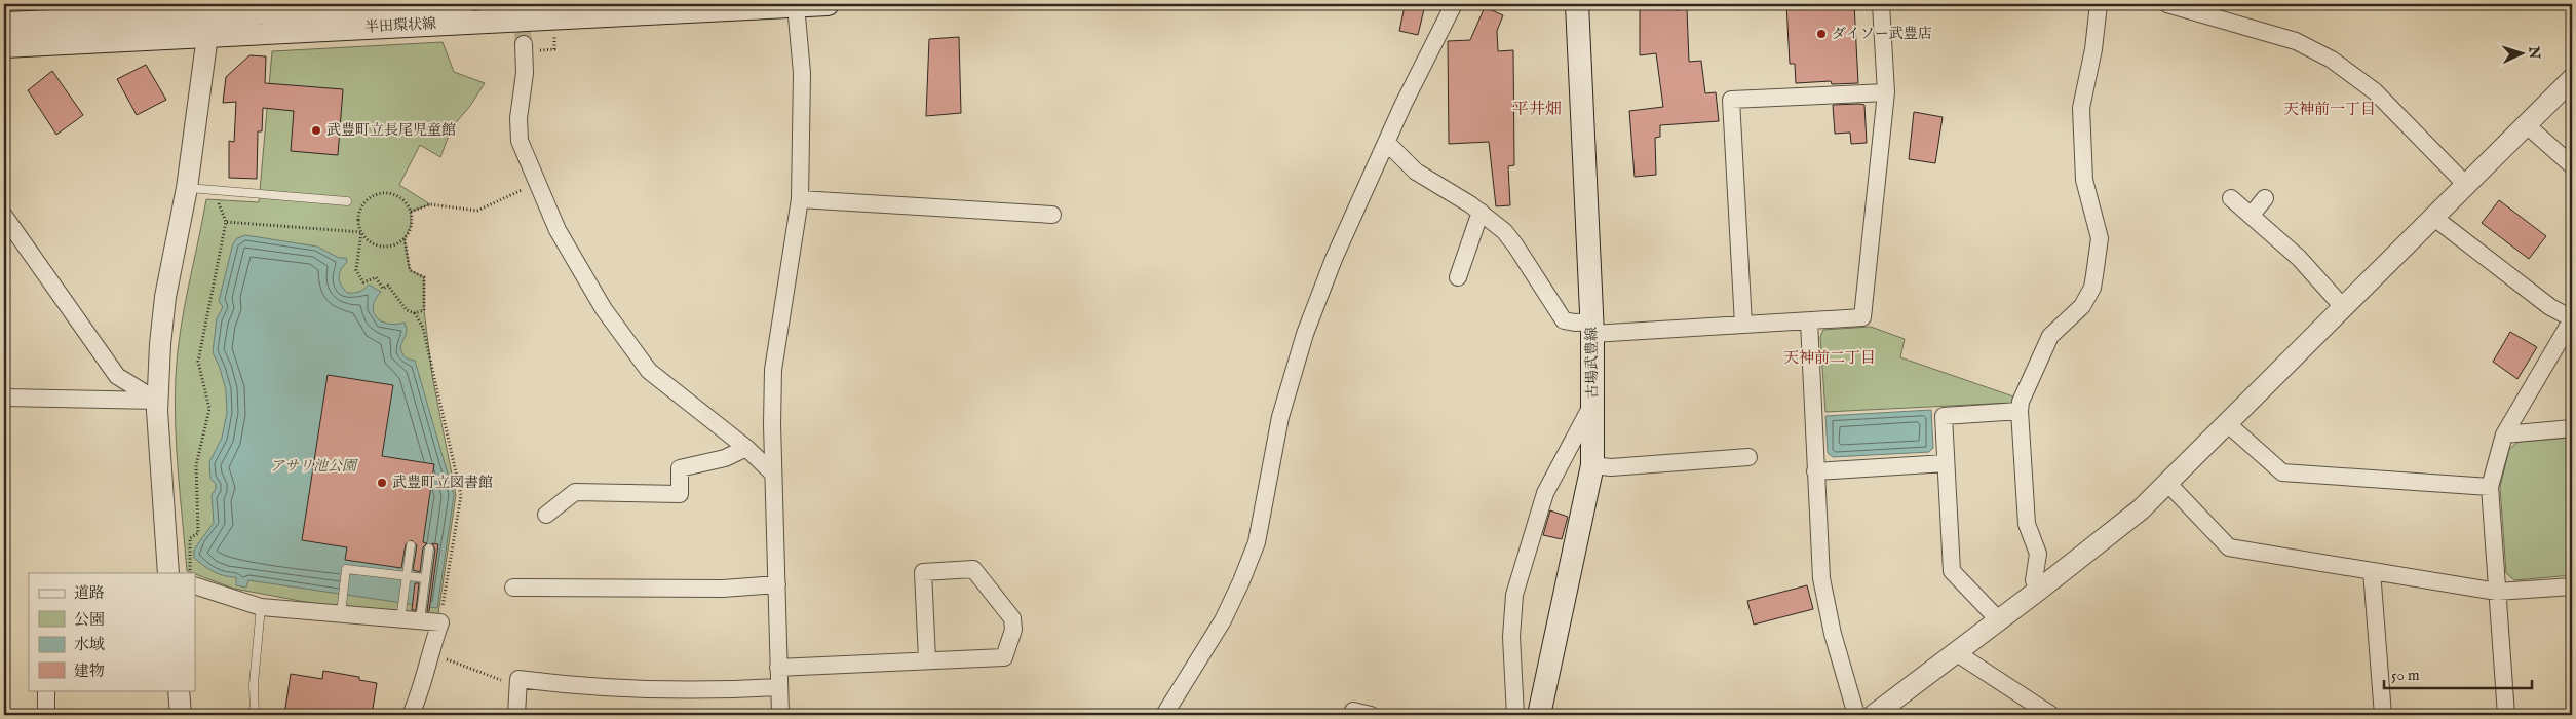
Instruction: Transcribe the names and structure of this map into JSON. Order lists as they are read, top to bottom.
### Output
{
  "streets": {
    "main road": ["半田環状線", "古場武豊線"]
  },
  "districts": ["天神前一丁目", "平井畑", "天神前二丁目"],
  "parks": ["アサリ池公園"],
  "places": ["ダイソー武豊店", "武豊町立長尾児童館", "武豊町立図書館"],
  "legend": [
    "道路",
    "公園",
    "水域",
    "建物"
  ],
  "scale_bar": "50 m",
  "north": "right"
}
